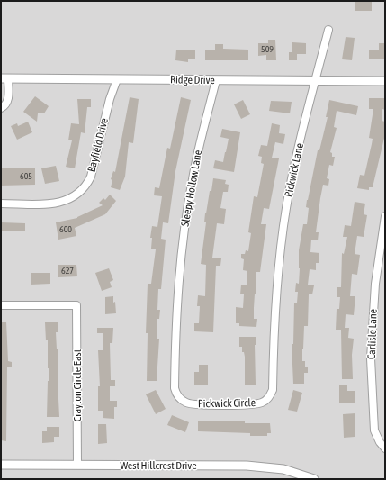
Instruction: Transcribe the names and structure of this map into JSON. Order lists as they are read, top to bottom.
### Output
{
  "streets": {
    "street": [
      "Ridge Drive",
      "Bayfield Drive",
      "Pickwick Lane",
      "Sleepy Hollow Lane",
      "Carlisle Lane",
      "Crayton Circle East",
      "Pickwick Circle",
      "West Hillcrest Drive"
    ]
  },
  "crossings": [
    ["Ridge Drive", "Bayfield Drive"],
    ["Ridge Drive", "Pickwick Lane"],
    ["Ridge Drive", "Sleepy Hollow Lane"],
    ["Pickwick Lane", "Pickwick Circle"],
    ["Sleepy Hollow Lane", "Pickwick Circle"],
    ["Crayton Circle East", "West Hillcrest Drive"]
  ],
  "house_numbers": [
    "509",
    "605",
    "600",
    "627"
  ]
}
